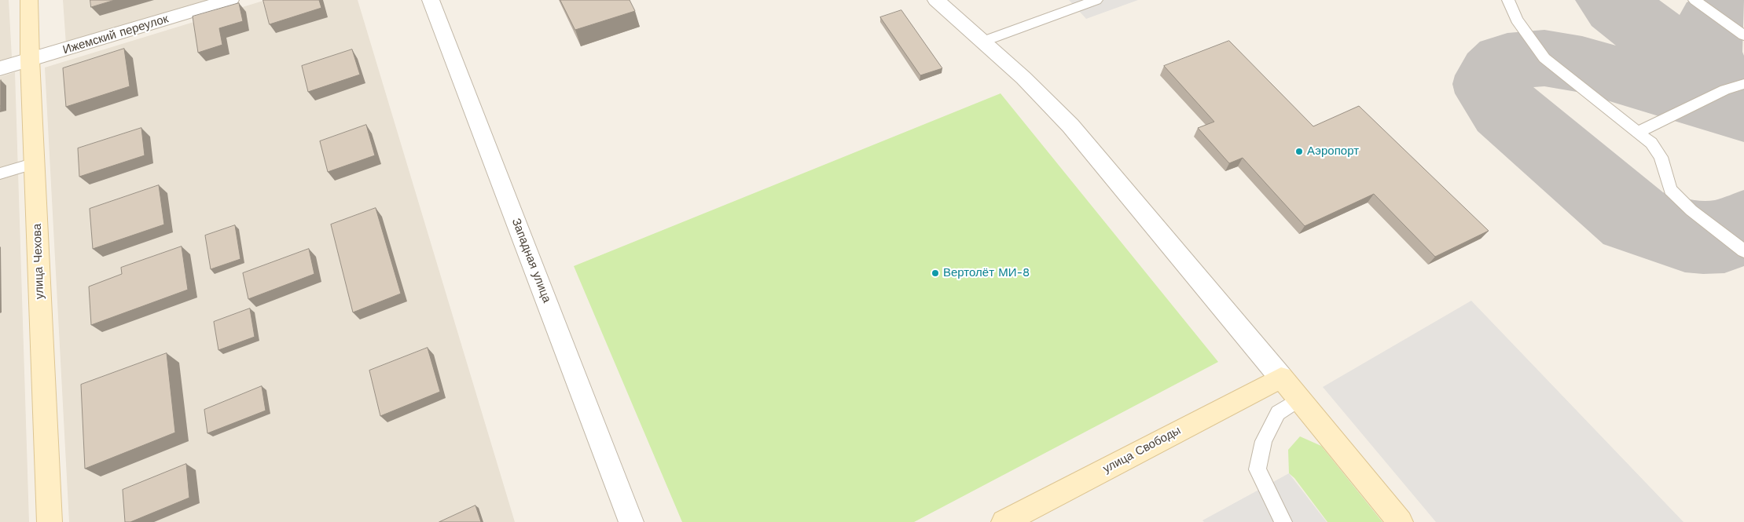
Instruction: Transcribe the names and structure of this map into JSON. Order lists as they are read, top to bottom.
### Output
{
  "streets": {
    "street": [
      "Ижемский переулок",
      "Западная улица",
      "улица Чехова",
      "улица Свободы"
    ]
  },
  "crossings": [
    ["Ижемский переулок", "улица Чехова"]
  ],
  "places": ["Аэропорт", "Вертолёт МИ-8"]
}
